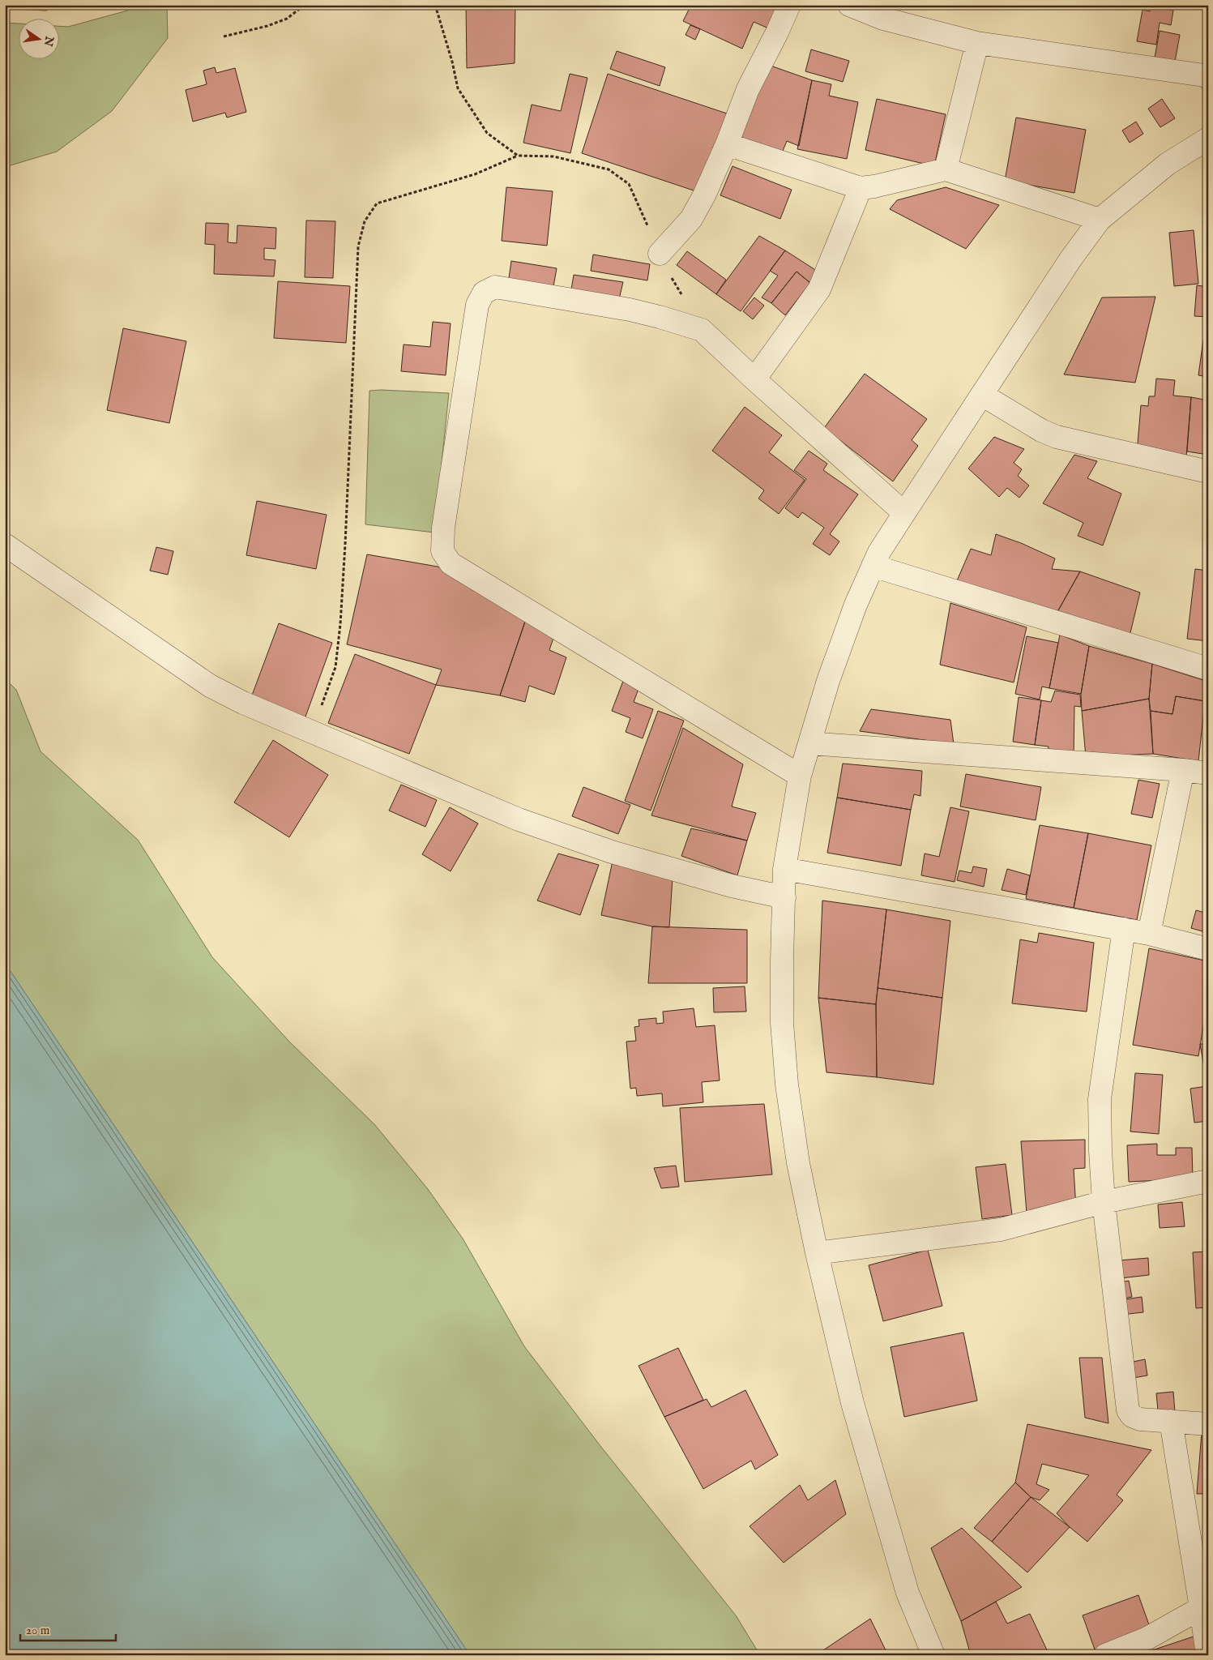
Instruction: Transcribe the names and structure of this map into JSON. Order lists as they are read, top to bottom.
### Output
{
  "scale_bar": "20 m",
  "north": "right"
}
